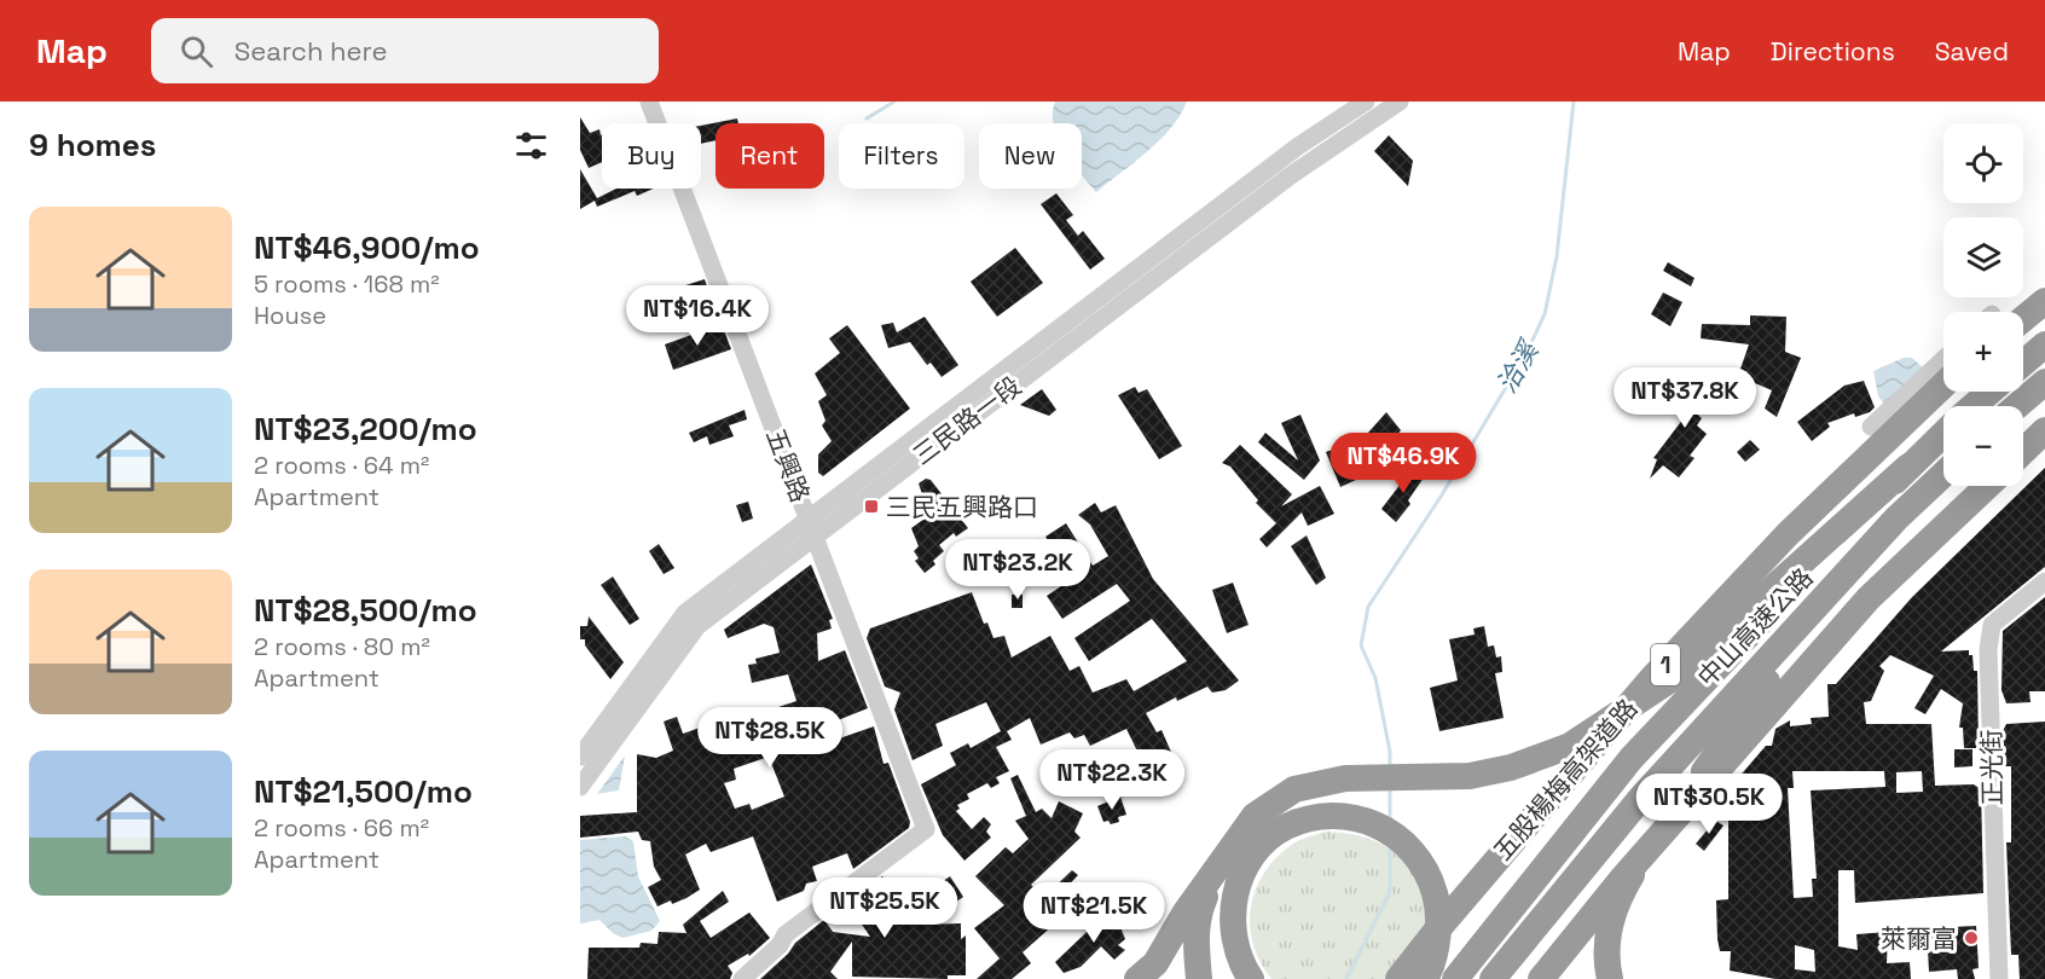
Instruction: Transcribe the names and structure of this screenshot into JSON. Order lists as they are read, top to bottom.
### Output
{
  "streets": {
    "highway": ["中山高速公路", "1", "五股楊梅高架道路"],
    "street": ["三民路一段", "五興路", "正光街"]
  },
  "crossings": [
    ["三民路一段", "五興路"]
  ],
  "water": ["洽溪"],
  "places": {
    "transit": ["三民五興路口"],
    "other": ["萊爾富"]
  },
  "page": {
    "header": "Map",
    "search": "Search here",
    "nav": ["Map", "Directions", "Saved"],
    "heading": "9 homes",
    "map_buttons": ["+", "−"],
    "chip": [
      "Buy",
      "Rent",
      "Filters",
      "New"
    ],
    "list": [
      {
        "name": "NT$46,900/mo",
        "note": "5 rooms · 168 m² · House"
      },
      {
        "name": "NT$23,200/mo",
        "note": "2 rooms · 64 m² · Apartment"
      },
      {
        "name": "NT$28,500/mo",
        "note": "2 rooms · 80 m² · Apartment"
      },
      {
        "name": "NT$21,500/mo",
        "note": "2 rooms · 66 m² · Apartment"
      }
    ],
    "price": [
      "NT$16.4K",
      "NT$37.8K",
      "NT$46.9K",
      "NT$23.2K",
      "NT$28.5K",
      "NT$22.3K",
      "NT$30.5K",
      "NT$25.5K",
      "NT$21.5K"
    ]
  }
}
